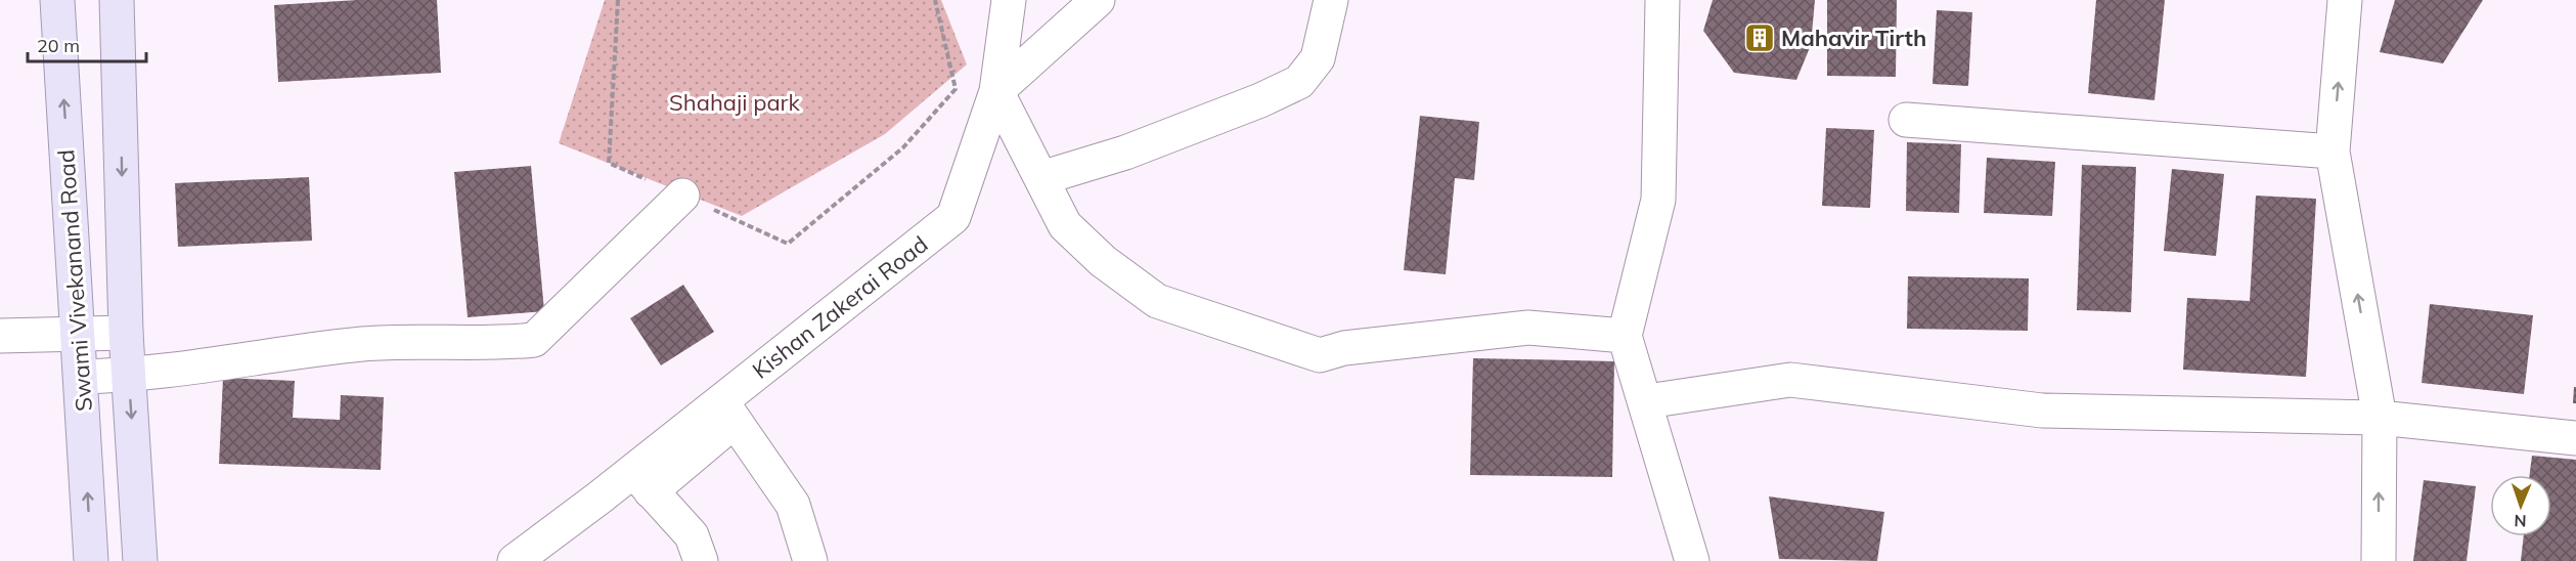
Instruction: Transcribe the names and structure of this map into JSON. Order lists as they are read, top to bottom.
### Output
{
  "streets": {
    "main road": ["Swami Vivekanand Road"],
    "street": ["Kishan Zakerai Road"]
  },
  "parks": ["Shahaji park"],
  "places": {
    "building": ["Mahavir Tirth"]
  },
  "scale_bar": "20 m",
  "north": "bottom"
}
